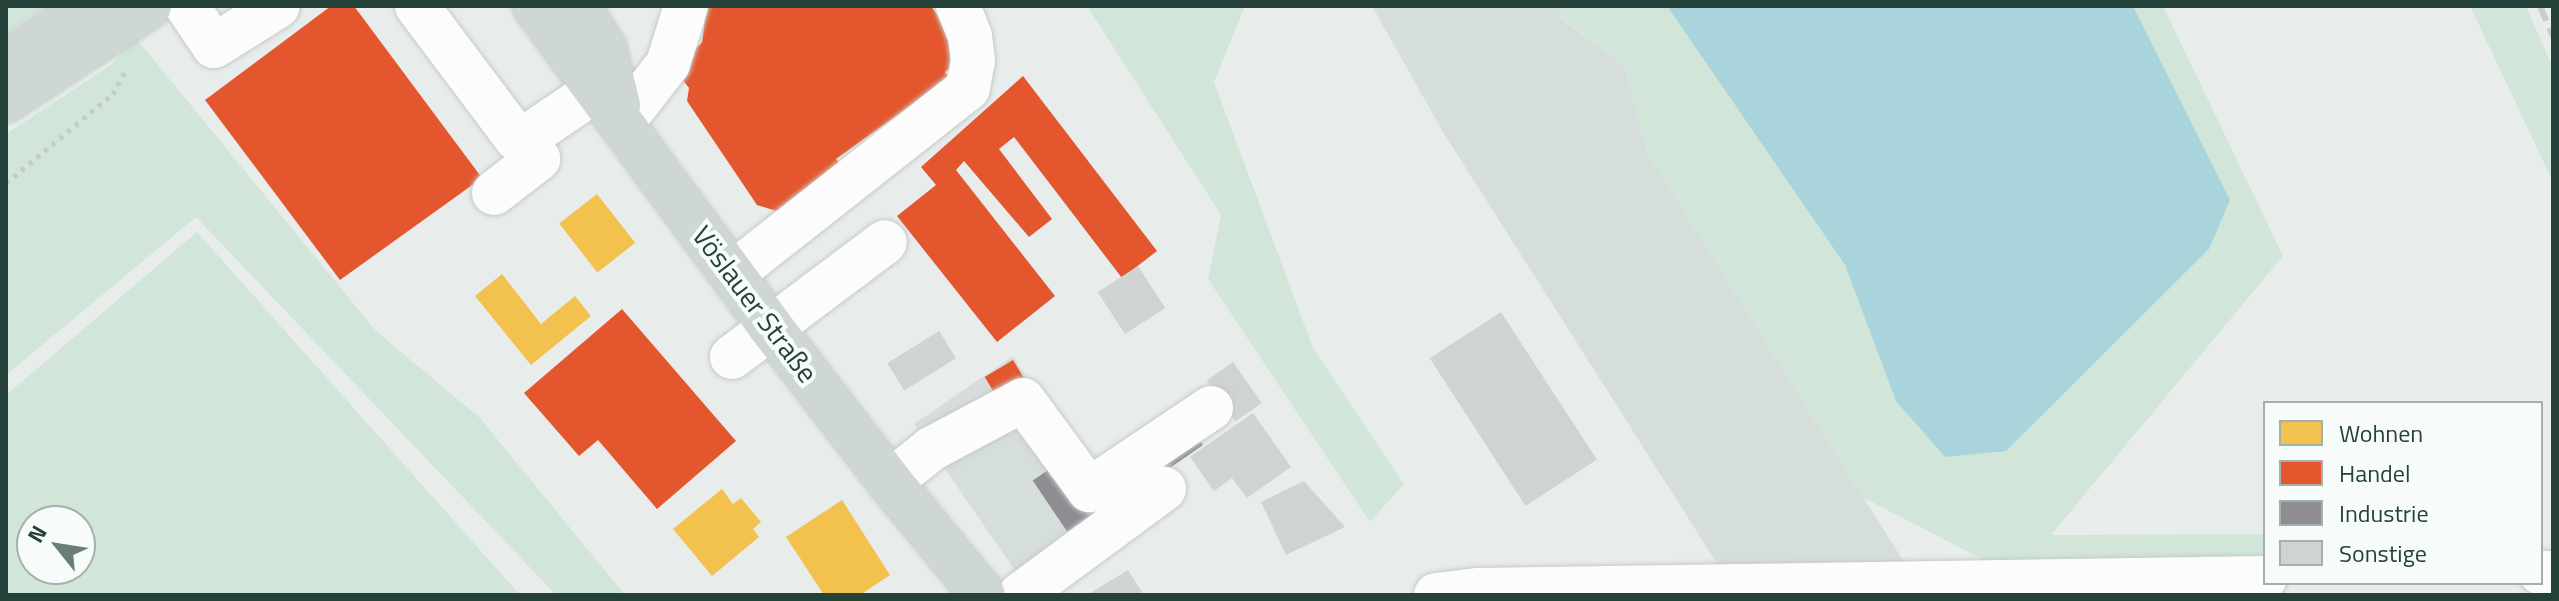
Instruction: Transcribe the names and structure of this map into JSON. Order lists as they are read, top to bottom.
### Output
{
  "streets": {
    "main road": ["Vöslauer Straße"]
  },
  "legend": [
    "Wohnen",
    "Handel",
    "Industrie",
    "Sonstige"
  ],
  "north": "top left"
}
